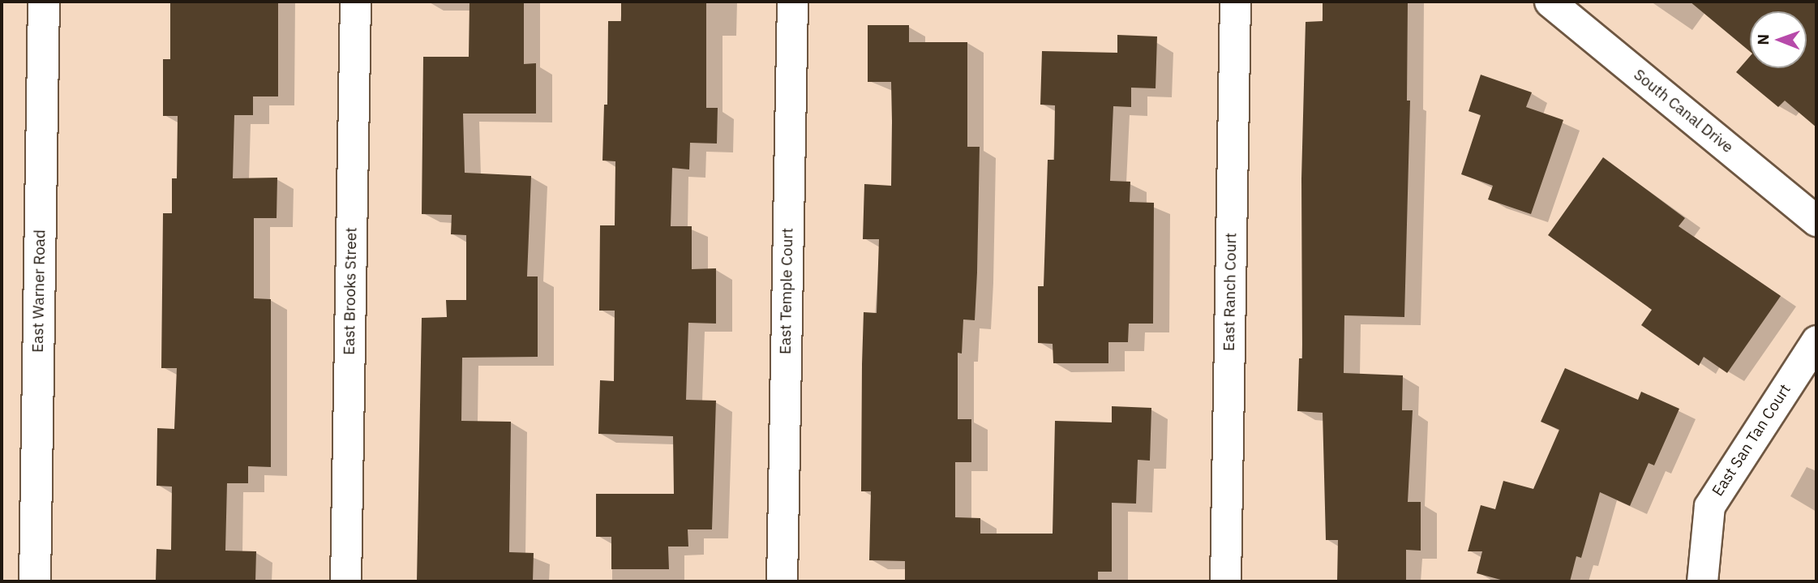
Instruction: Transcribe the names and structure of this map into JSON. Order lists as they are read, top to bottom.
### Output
{
  "streets": {
    "main road": ["East Warner Road"],
    "street": [
      "South Canal Drive",
      "East Brooks Street",
      "East Temple Court",
      "East Ranch Court",
      "East San Tan Court"
    ]
  },
  "north": "left"
}
